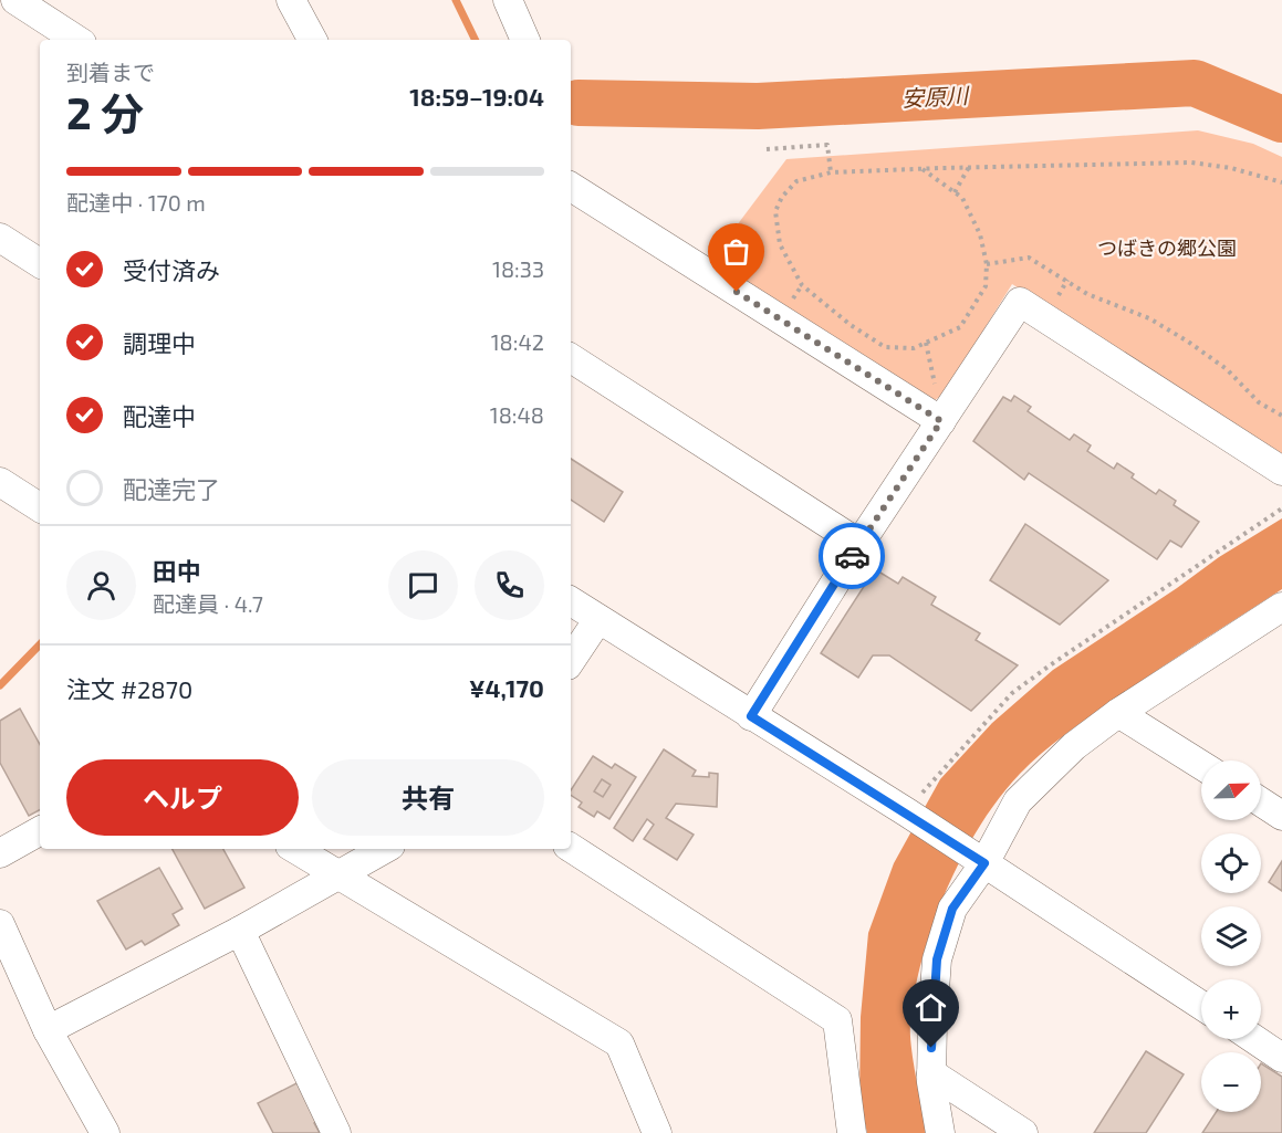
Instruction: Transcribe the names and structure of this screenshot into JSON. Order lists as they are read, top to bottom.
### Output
{
  "water": ["安原川"],
  "parks": ["つばきの郷公園"],
  "north": "top right",
  "page": {
    "heading": ["2 分", "到着まで", "18:59–19:04"],
    "panel": [
      "田中",
      "配達員 · 4.7",
      "注文 #2870",
      "¥4,170"
    ],
    "bar": "配達中 · 170 m",
    "list": [
      ["受付済み", "18:33"],
      ["調理中", "18:42"],
      ["配達中", "18:48"],
      "配達完了"
    ],
    "buttons": ["ヘルプ", "共有"],
    "map_buttons": ["+", "−"]
  }
}
